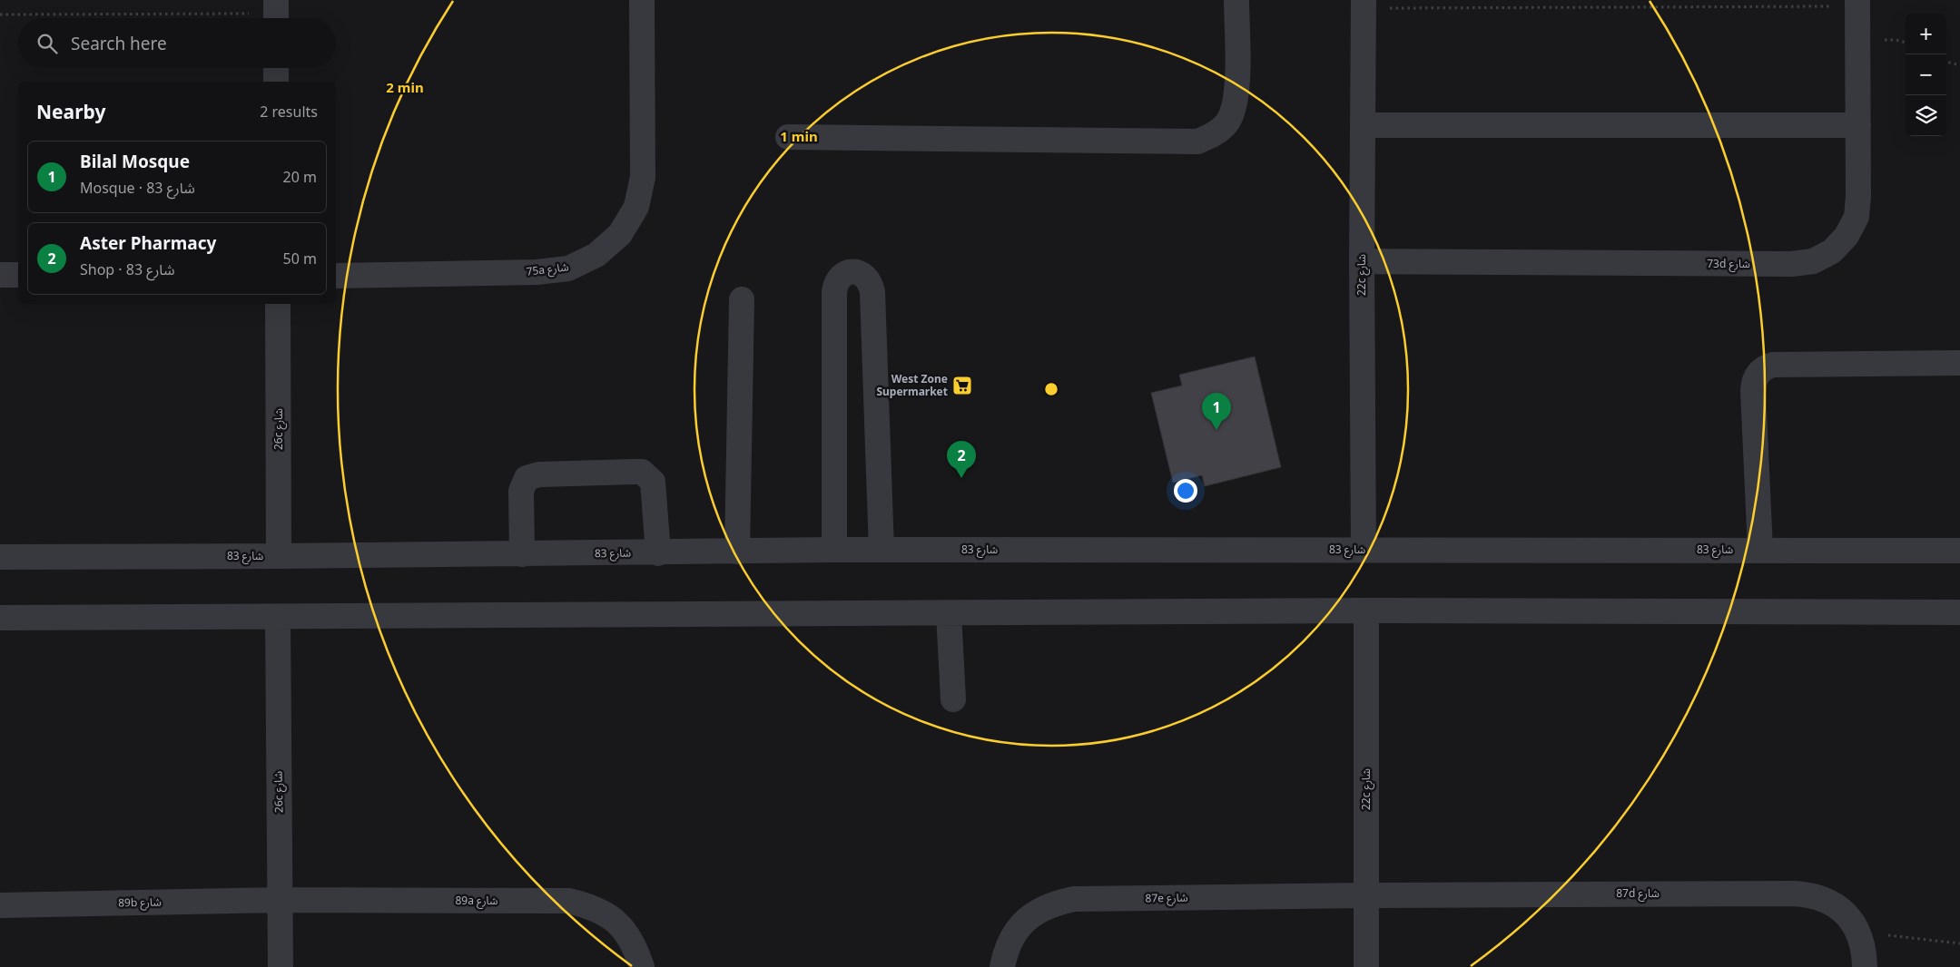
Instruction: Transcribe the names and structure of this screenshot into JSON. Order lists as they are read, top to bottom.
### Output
{
  "streets": {
    "street": [
      "73d شارع",
      "75a شارع",
      "22c شارع",
      "26c شارع",
      "شارع 83",
      "87d شارع",
      "87e شارع",
      "89a شارع",
      "89b شارع"
    ]
  },
  "crossings": [
    ["73d شارع", "22c شارع"],
    ["22c شارع", "شارع 83"],
    ["22c شارع", "87d شارع"],
    ["22c شارع", "87e شارع"],
    ["26c شارع", "شارع 83"],
    ["26c شارع", "89a شارع"],
    ["26c شارع", "89b شارع"],
    ["87d شارع", "87e شارع"],
    ["89a شارع", "89b شارع"]
  ],
  "places": {
    "supermarket": ["West Zone Supermarket"]
  },
  "page": {
    "map_buttons": ["+", "−"],
    "search": "Search here",
    "heading": ["Nearby", "2 results"],
    "list": [
      {
        "mark": "1",
        "name": "Bilal Mosque",
        "note": "Mosque · شارع 83",
        "value": "20 m"
      },
      {
        "mark": "2",
        "name": "Aster Pharmacy",
        "note": "Shop · شارع 83",
        "value": "50 m"
      }
    ],
    "pins": ["1", "2"]
  },
  "rings": ["2 min", "1 min"]
}
